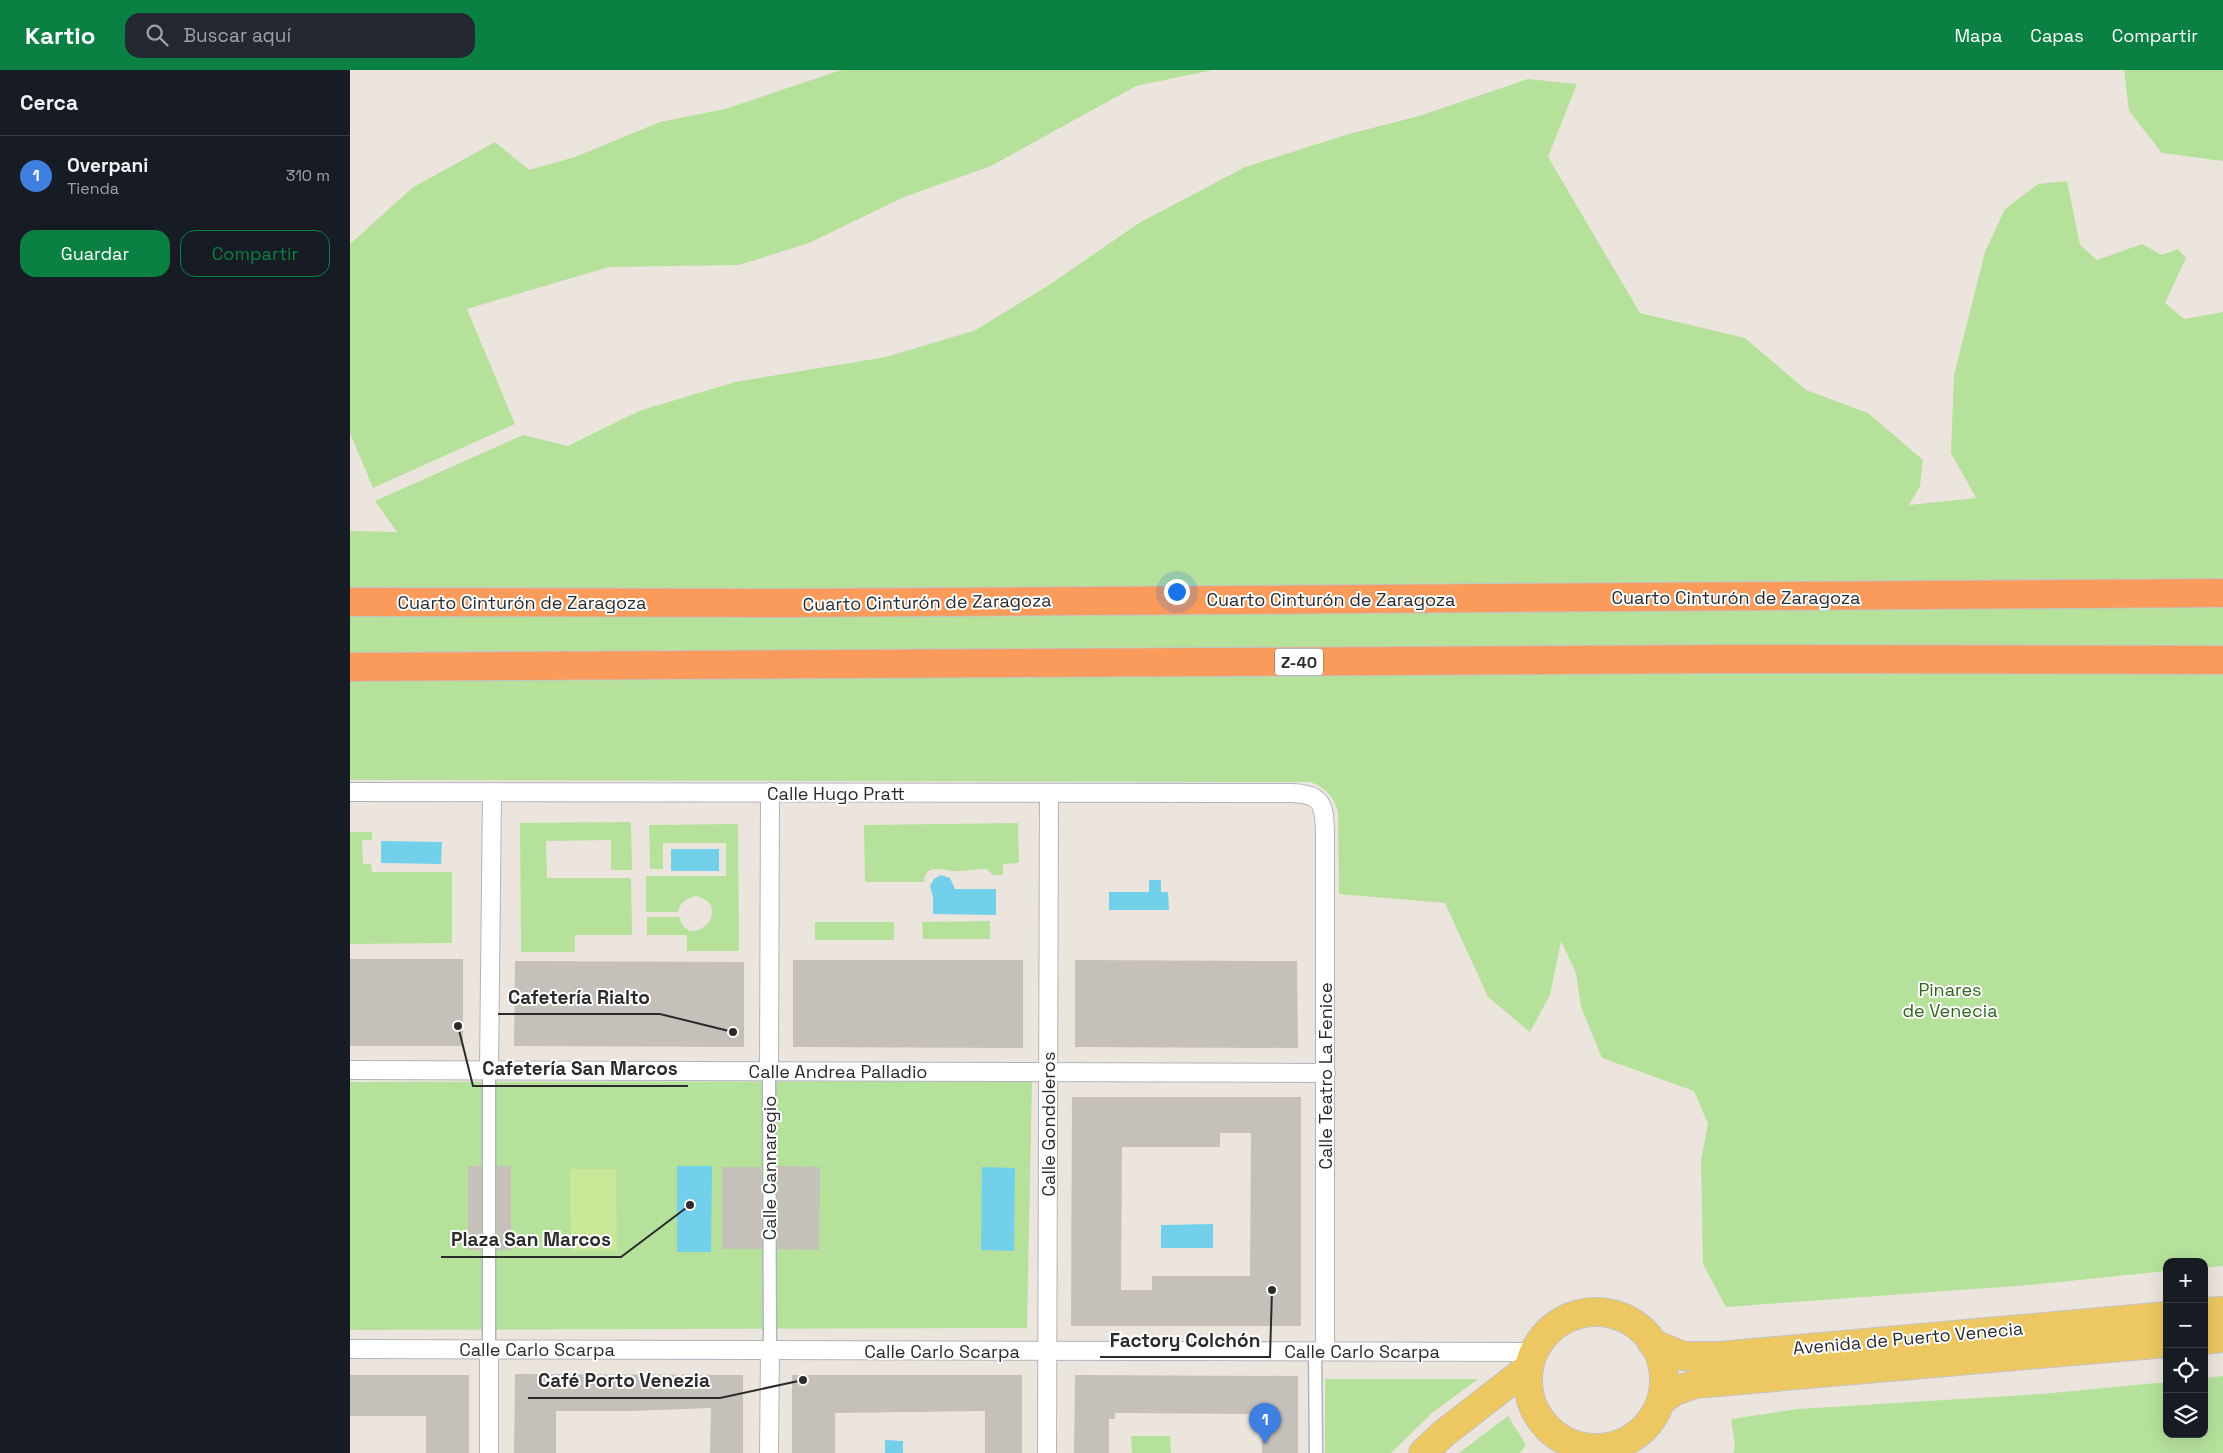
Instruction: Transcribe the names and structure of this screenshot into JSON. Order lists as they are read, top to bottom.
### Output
{
  "streets": {
    "highway": ["Cuarto Cinturón de Zaragoza", "Z-40"],
    "main road": ["Avenida de Puerto Venecia"],
    "street": [
      "Calle Hugo Pratt",
      "Calle Andrea Palladio",
      "Calle Teatro La Fenice",
      "Calle Gondoleros",
      "Calle Cannaregio",
      "Calle Carlo Scarpa"
    ]
  },
  "crossings": [
    ["Calle Hugo Pratt", "Calle Teatro La Fenice"],
    ["Calle Hugo Pratt", "Calle Gondoleros"],
    ["Calle Hugo Pratt", "Calle Cannaregio"],
    ["Calle Andrea Palladio", "Calle Teatro La Fenice"],
    ["Calle Andrea Palladio", "Calle Gondoleros"],
    ["Calle Andrea Palladio", "Calle Cannaregio"],
    ["Calle Teatro La Fenice", "Calle Carlo Scarpa"],
    ["Calle Gondoleros", "Calle Carlo Scarpa"],
    ["Calle Cannaregio", "Calle Carlo Scarpa"],
    ["Avenida de Puerto Venecia", "Calle Carlo Scarpa"]
  ],
  "parks": ["Pinares de Venecia"],
  "places": [
    "Cafetería San Marcos",
    "Cafetería Rialto",
    "Plaza San Marcos",
    "Factory Colchón",
    "Café Porto Venezia"
  ],
  "page": {
    "header": "Kartio",
    "search": "Buscar aquí",
    "nav": ["Mapa", "Capas", "Compartir"],
    "heading": "Cerca",
    "list": [
      {
        "mark": "1",
        "name": "Overpani",
        "note": "Tienda",
        "value": "310 m"
      }
    ],
    "buttons": ["Guardar", "Compartir"],
    "map_buttons": ["+", "−"],
    "pins": "1"
  }
}
